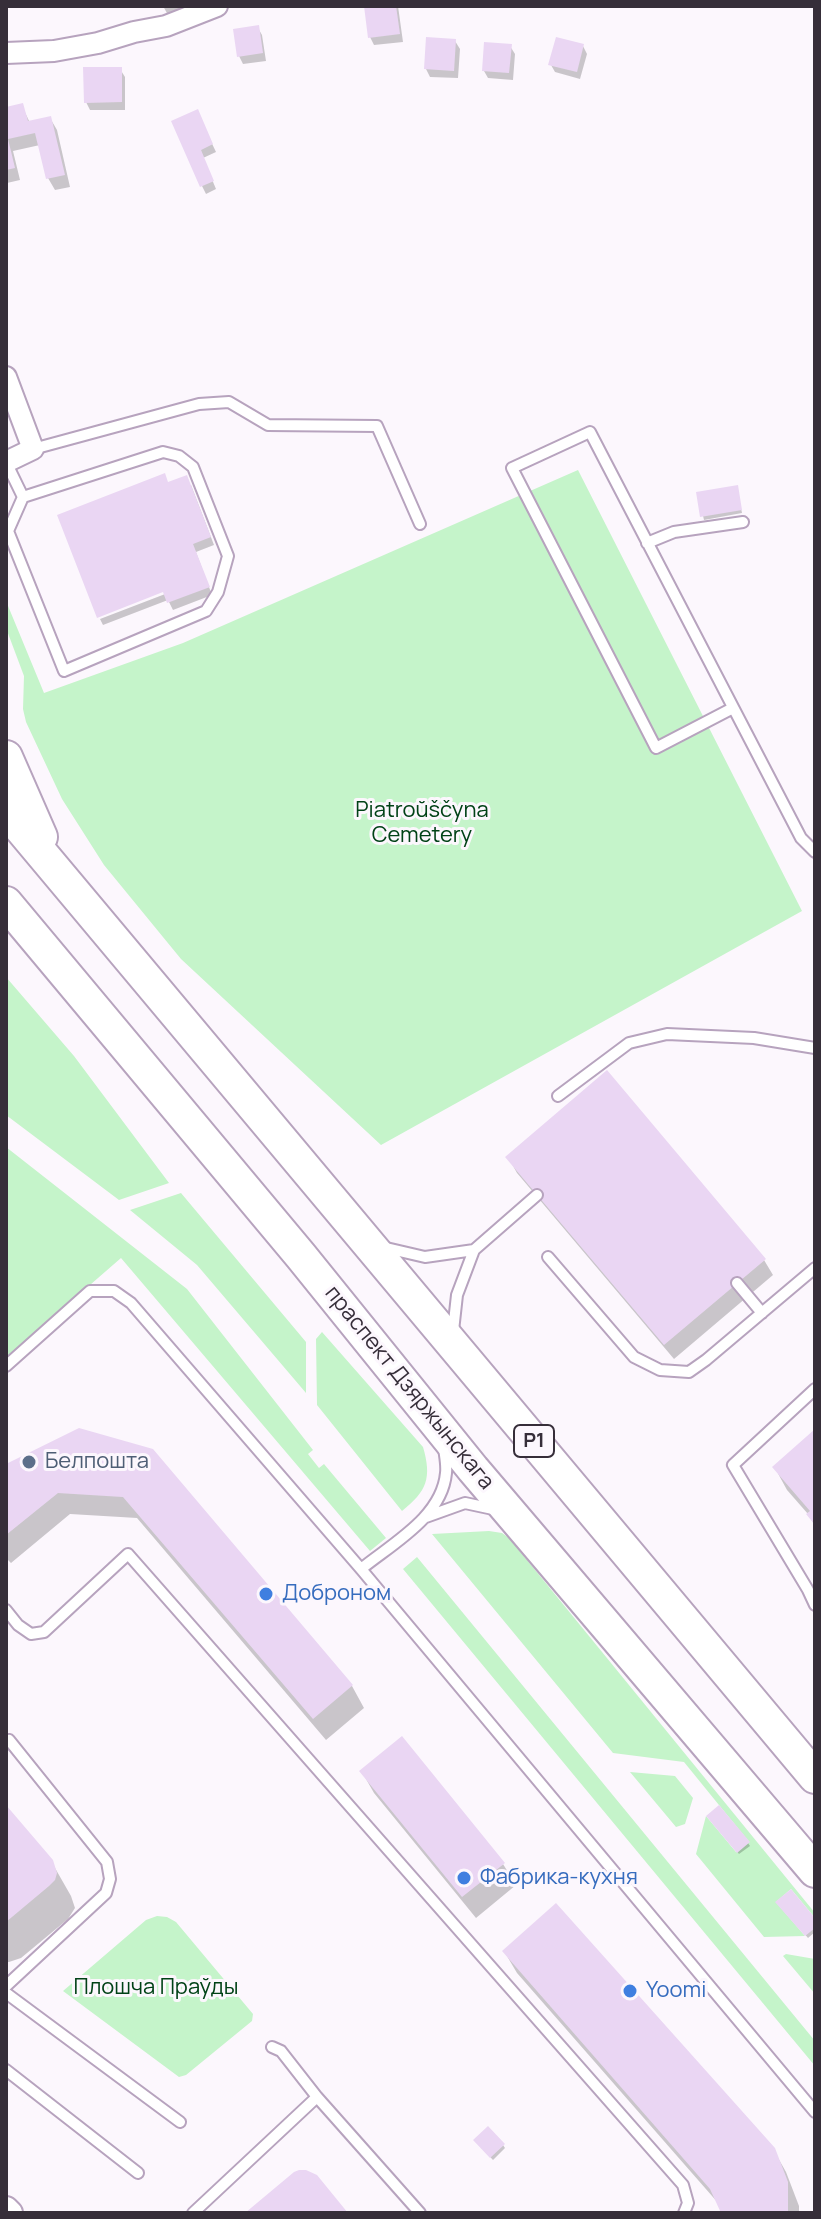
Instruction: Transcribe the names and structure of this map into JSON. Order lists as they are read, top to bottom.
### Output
{
  "streets": {
    "main road": ["праспект Дзяржынскага", "Р1"]
  },
  "parks": ["Piatroŭščyna Cemetery", "Плошча Праўды"],
  "places": [
    "Белпошта",
    "Доброном",
    "Фабрика-кухня",
    "Yoomi"
  ]
}
